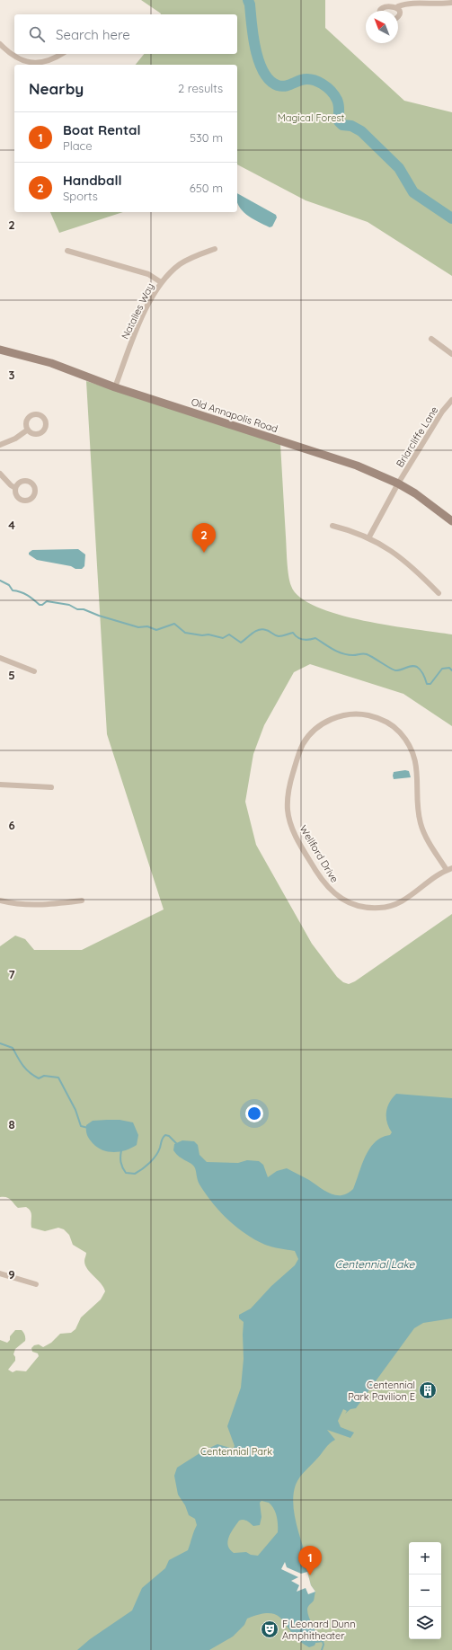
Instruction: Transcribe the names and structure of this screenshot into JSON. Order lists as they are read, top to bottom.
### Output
{
  "streets": {
    "street": [
      "Natalies Way",
      "Old Annapolis Road",
      "Briarcliffe Lane",
      "Wellford Drive"
    ]
  },
  "crossings": [
    ["Natalies Way", "Old Annapolis Road"],
    ["Old Annapolis Road", "Briarcliffe Lane"]
  ],
  "water": ["Centennial Lake"],
  "parks": ["Magical Forest", "Centennial Park"],
  "places": {
    "building": ["Centennial Park Pavilion E"],
    "theatre": ["F Leonard Dunn Amphitheater"]
  },
  "north": "top left",
  "page": {
    "search": "Search here",
    "heading": ["Nearby", "2 results"],
    "list": [
      {
        "mark": "1",
        "name": "Boat Rental",
        "note": "Place",
        "value": "530 m"
      },
      {
        "mark": "2",
        "name": "Handball",
        "note": "Sports",
        "value": "650 m"
      }
    ],
    "pins": ["2", "1"],
    "map_buttons": ["+", "−"]
  },
  "grid": {
    "rows": [
      "2",
      "3",
      "4",
      "5",
      "6",
      "7",
      "8",
      "9"
    ]
  }
}
